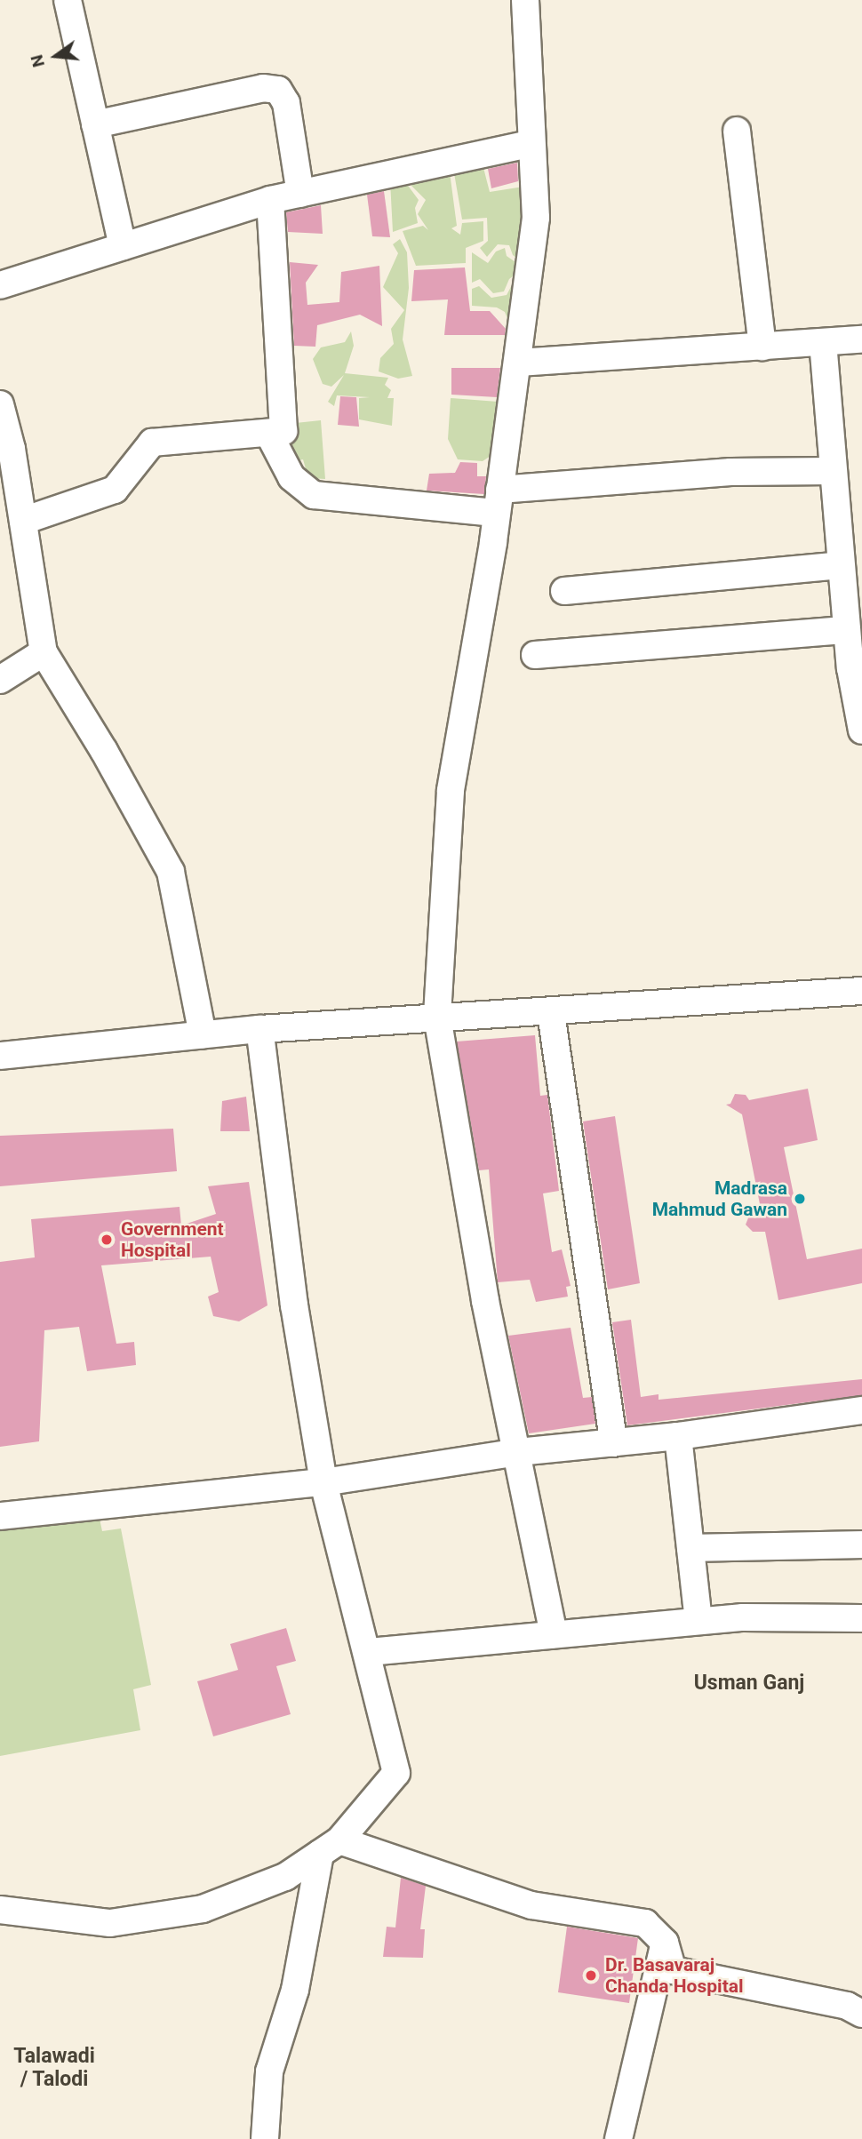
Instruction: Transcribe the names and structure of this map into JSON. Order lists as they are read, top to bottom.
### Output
{
  "districts": ["Usman Ganj", "Talawadi / Talodi"],
  "places": ["Madrasa Mahmud Gawan", "Government Hospital", "Dr. Basavaraj Chanda Hospital"],
  "north": "left"
}
